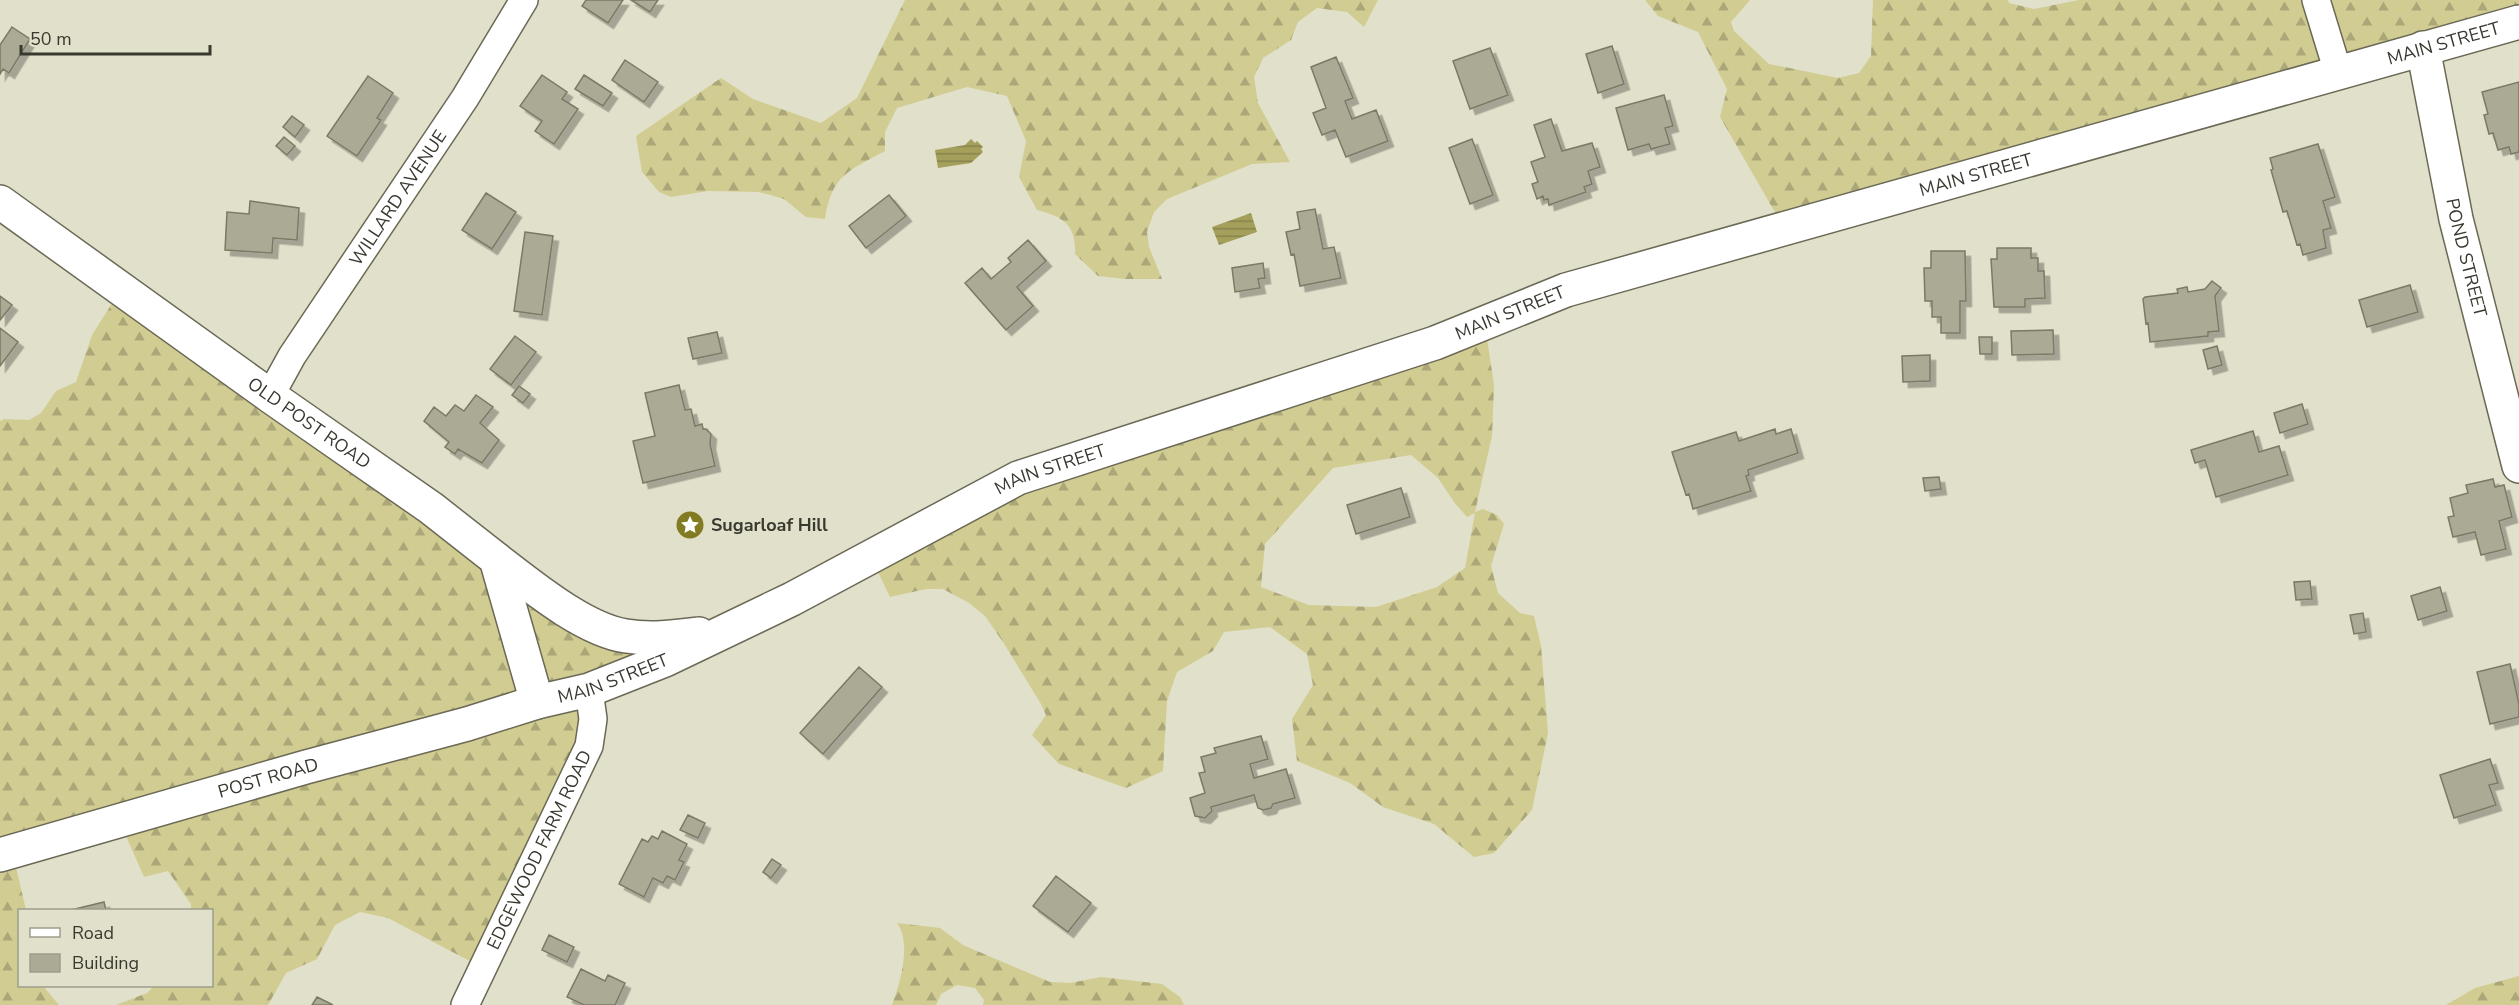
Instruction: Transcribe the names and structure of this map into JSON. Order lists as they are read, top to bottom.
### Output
{
  "streets": {
    "main road": [
      "MAIN STREET",
      "POND STREET",
      "OLD POST ROAD",
      "POST ROAD"
    ],
    "street": ["WILLARD AVENUE", "EDGEWOOD FARM ROAD"]
  },
  "crossings": [
    ["MAIN STREET", "POND STREET"],
    ["MAIN STREET", "OLD POST ROAD"],
    ["MAIN STREET", "POST ROAD"],
    ["MAIN STREET", "EDGEWOOD FARM ROAD"],
    ["WILLARD AVENUE", "OLD POST ROAD"]
  ],
  "places": {
    "place": ["Sugarloaf Hill"]
  },
  "legend": ["Road", "Building"],
  "scale_bar": "50 m"
}
